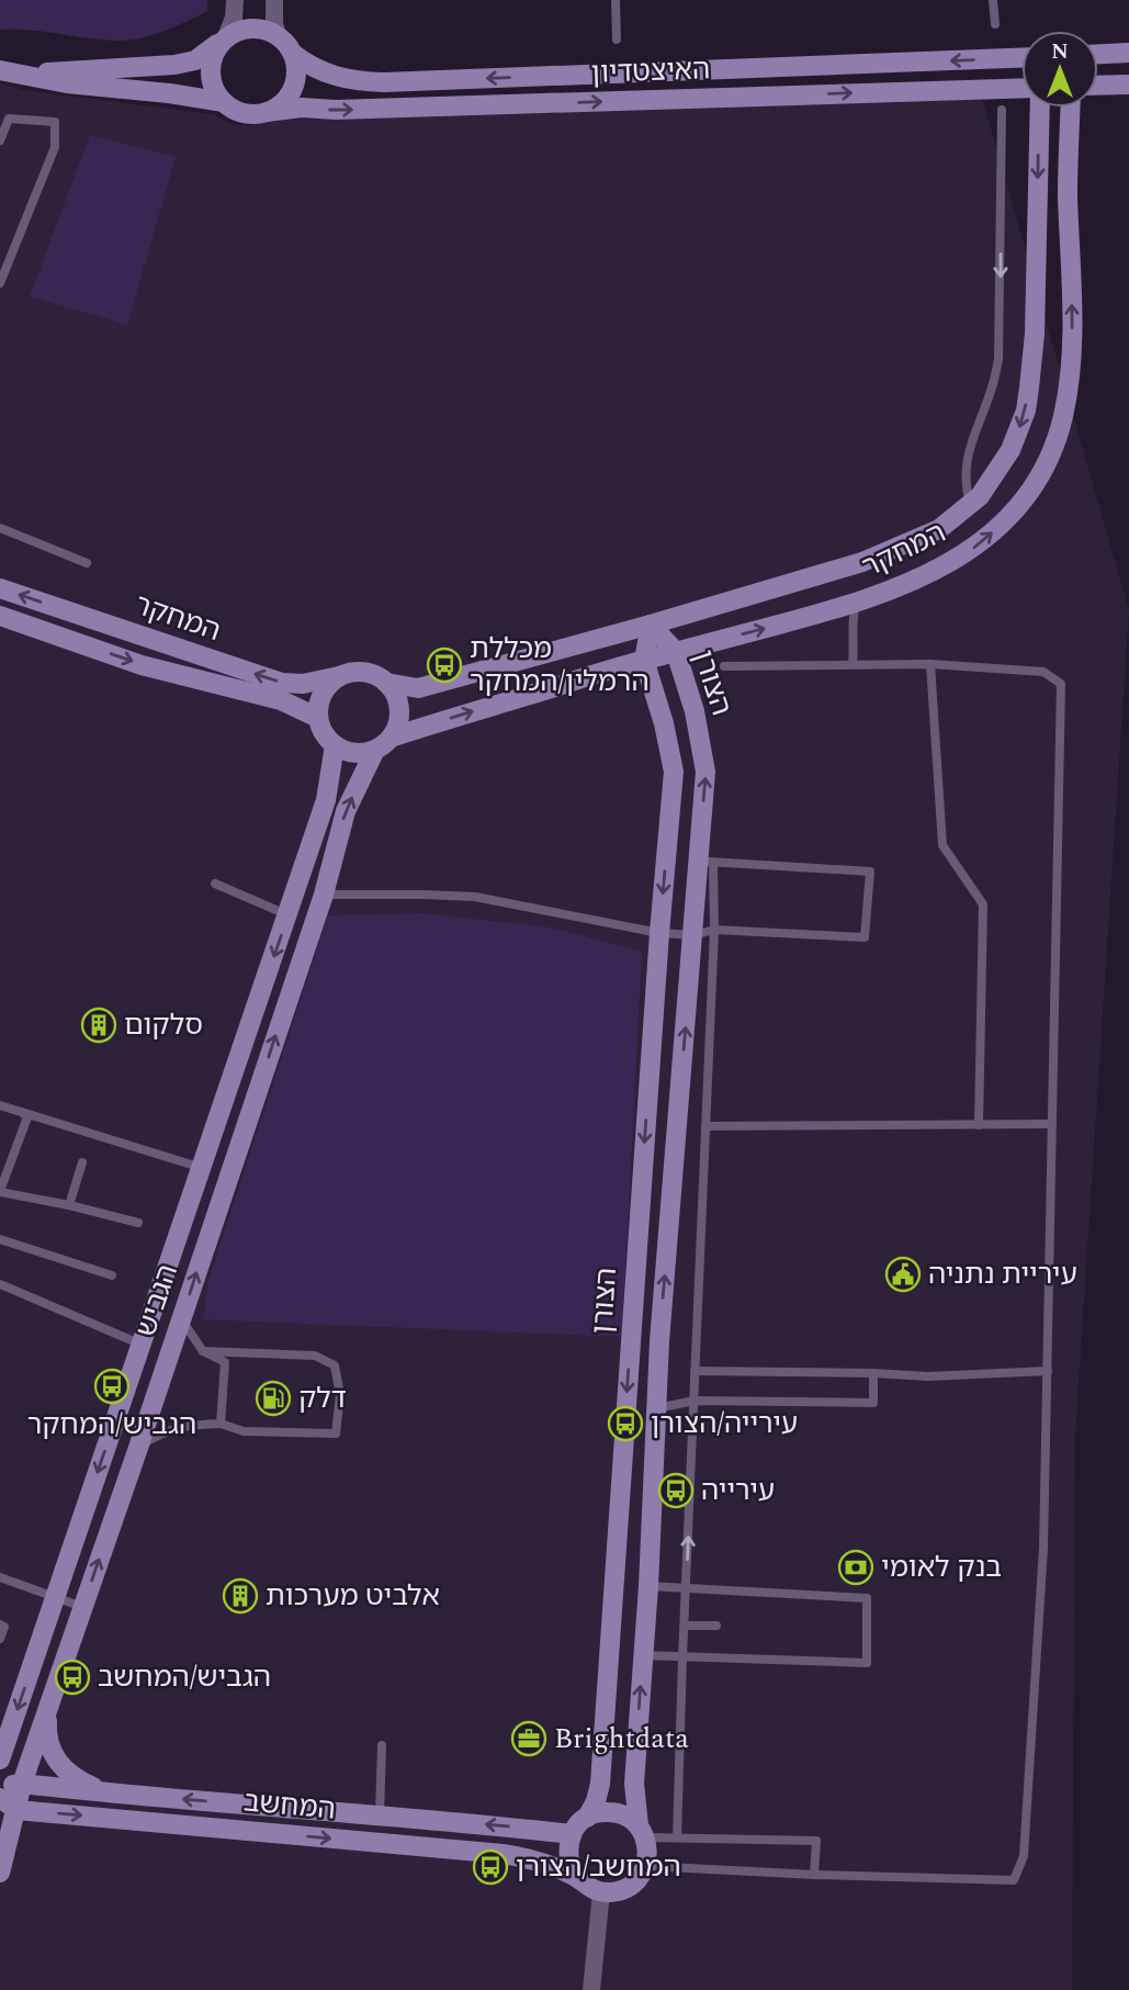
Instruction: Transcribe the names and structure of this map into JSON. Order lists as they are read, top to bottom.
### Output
{
  "streets": {
    "street": [
      "האיצטדיון",
      "המחקר",
      "הצורן",
      "הגביש",
      "המחשב"
    ]
  },
  "crossings": [
    ["המחקר", "הצורן"],
    ["המחקר", "הגביש"],
    ["הצורן", "המחשב"],
    ["הגביש", "המחשב"]
  ],
  "places": {
    "bus stop": [
      "מכללת הרמלין/המחקר",
      "הגביש/המחקר",
      "עירייה/הצורן",
      "עירייה",
      "הגביש/המחשב",
      "המחשב/הצורן"
    ],
    "building": ["סלקום", "אלביט מערכות"],
    "public building": ["עיריית נתניה"],
    "fuel station": ["דלק"],
    "bank": ["בנק לאומי"],
    "office": ["Brightdata"]
  },
  "north": "top"
}
